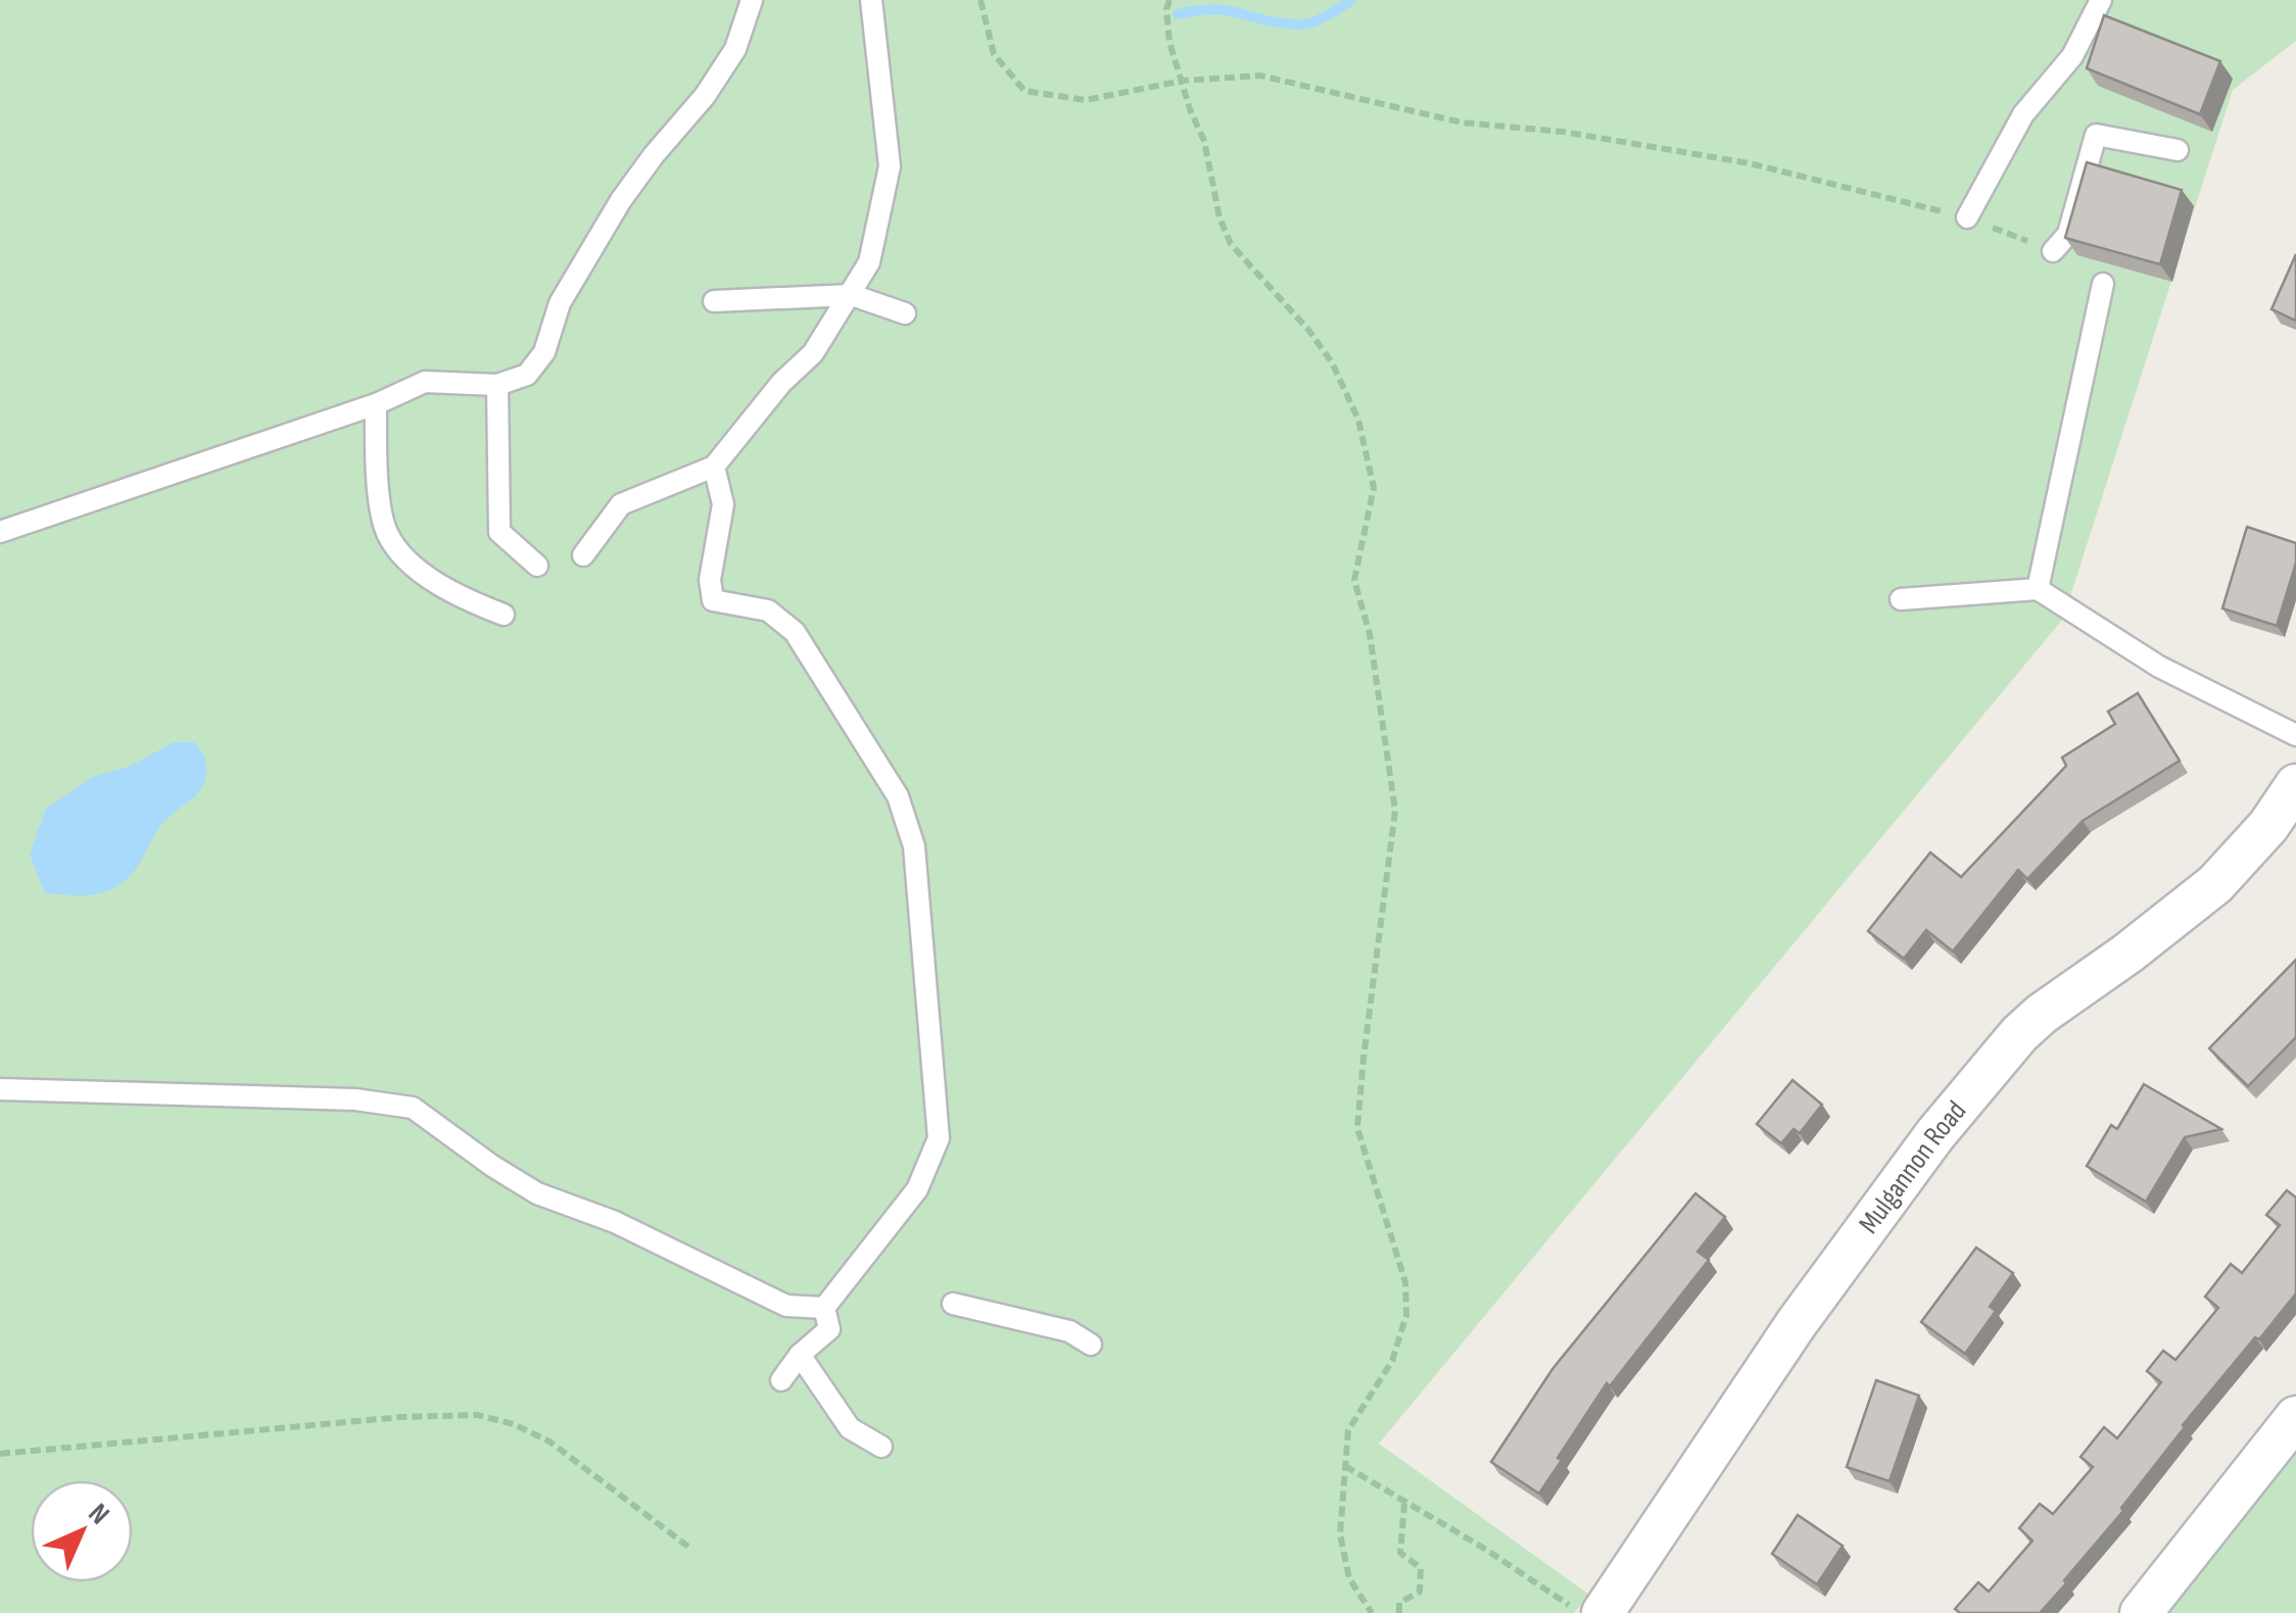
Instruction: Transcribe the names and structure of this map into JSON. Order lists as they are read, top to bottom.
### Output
{
  "streets": {
    "street": ["Mulgannon Road"]
  },
  "north": "top right"
}
